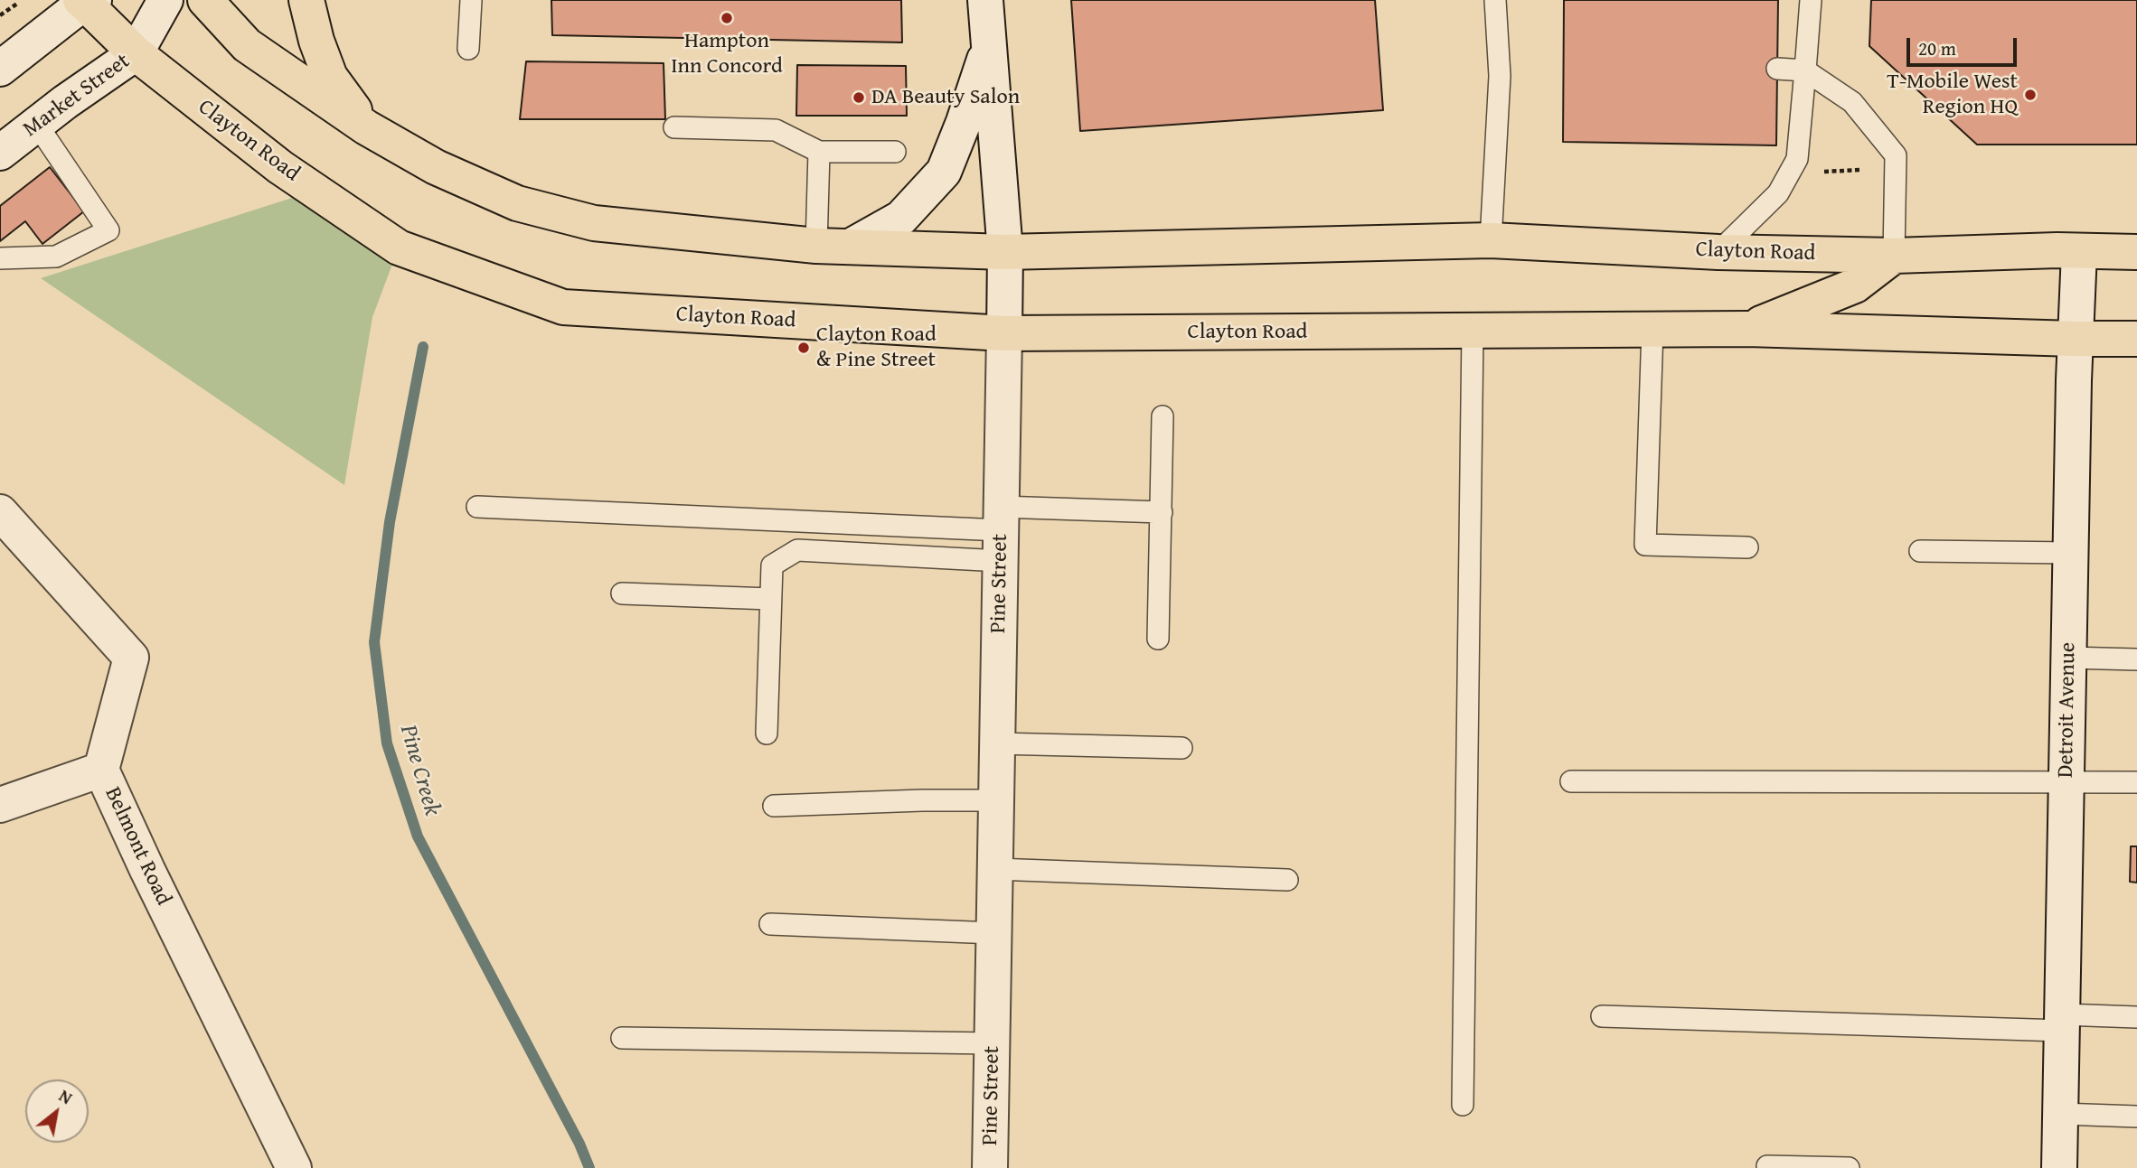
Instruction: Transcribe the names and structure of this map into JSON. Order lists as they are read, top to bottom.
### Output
{
  "streets": {
    "main road": ["Clayton Road"],
    "street": [
      "Market Street",
      "Pine Street",
      "Detroit Avenue",
      "Belmont Road"
    ]
  },
  "crossings": [
    ["Market Street", "Clayton Road"],
    ["Clayton Road", "Pine Street"],
    ["Clayton Road", "Detroit Avenue"]
  ],
  "water": ["Pine Creek"],
  "places": [
    "Hampton Inn Concord",
    "T-Mobile West Region HQ",
    "DA Beauty Salon",
    "Clayton Road & Pine Street"
  ],
  "scale_bar": "20 m",
  "north": "top right"
}
